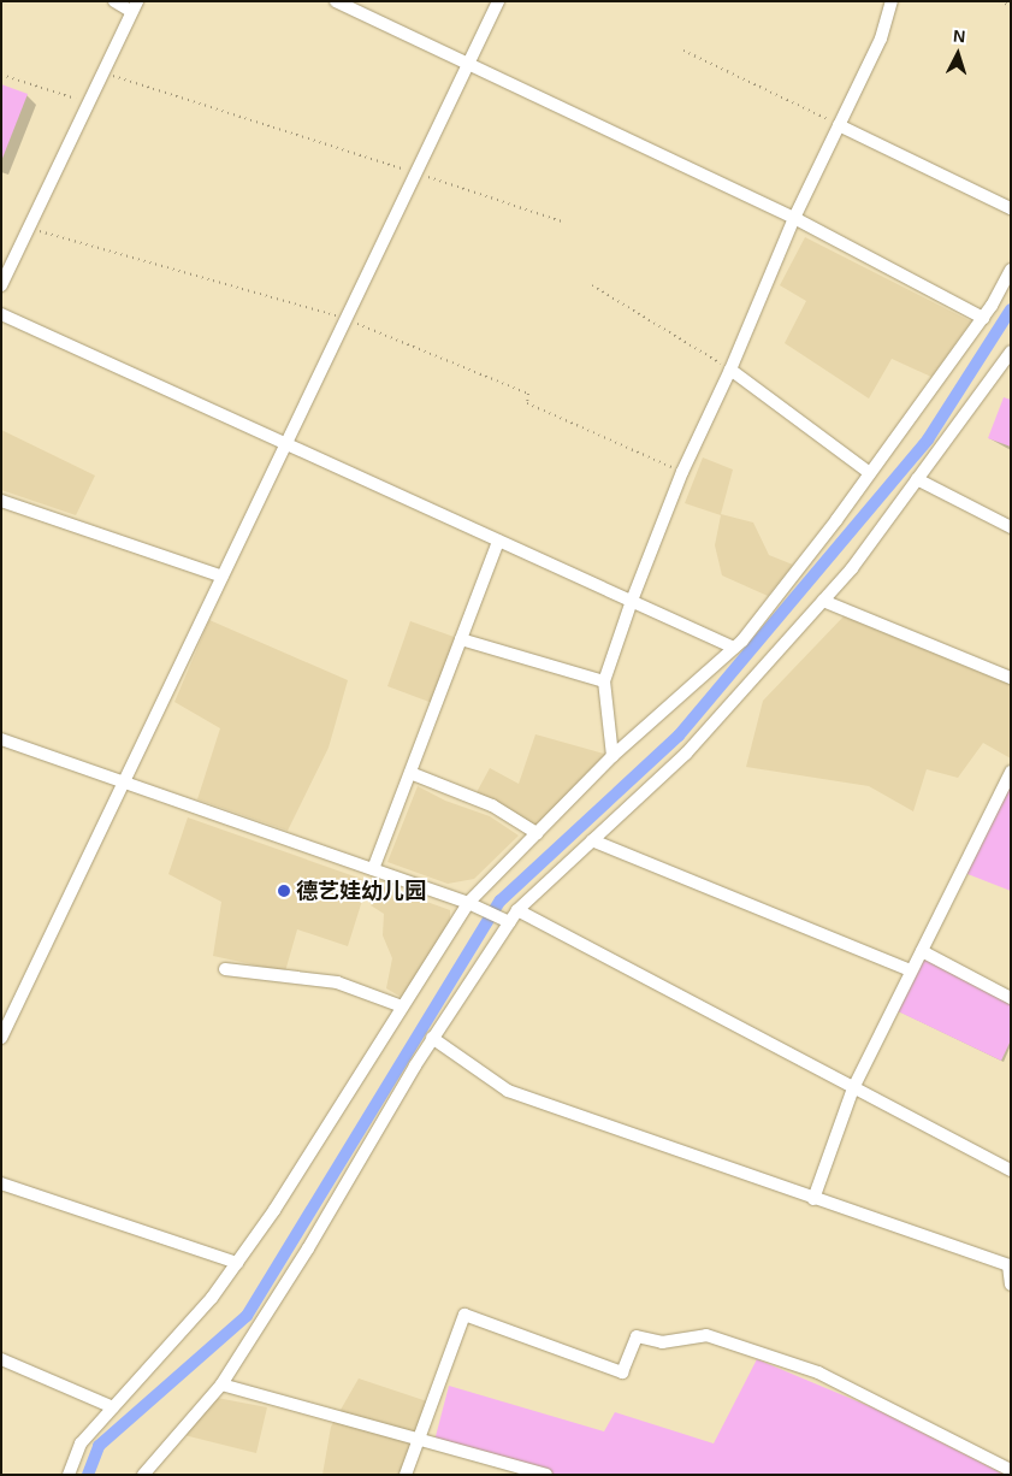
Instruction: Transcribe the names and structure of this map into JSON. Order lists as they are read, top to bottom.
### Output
{
  "places": ["德艺娃幼儿园"],
  "north": "top"
}
